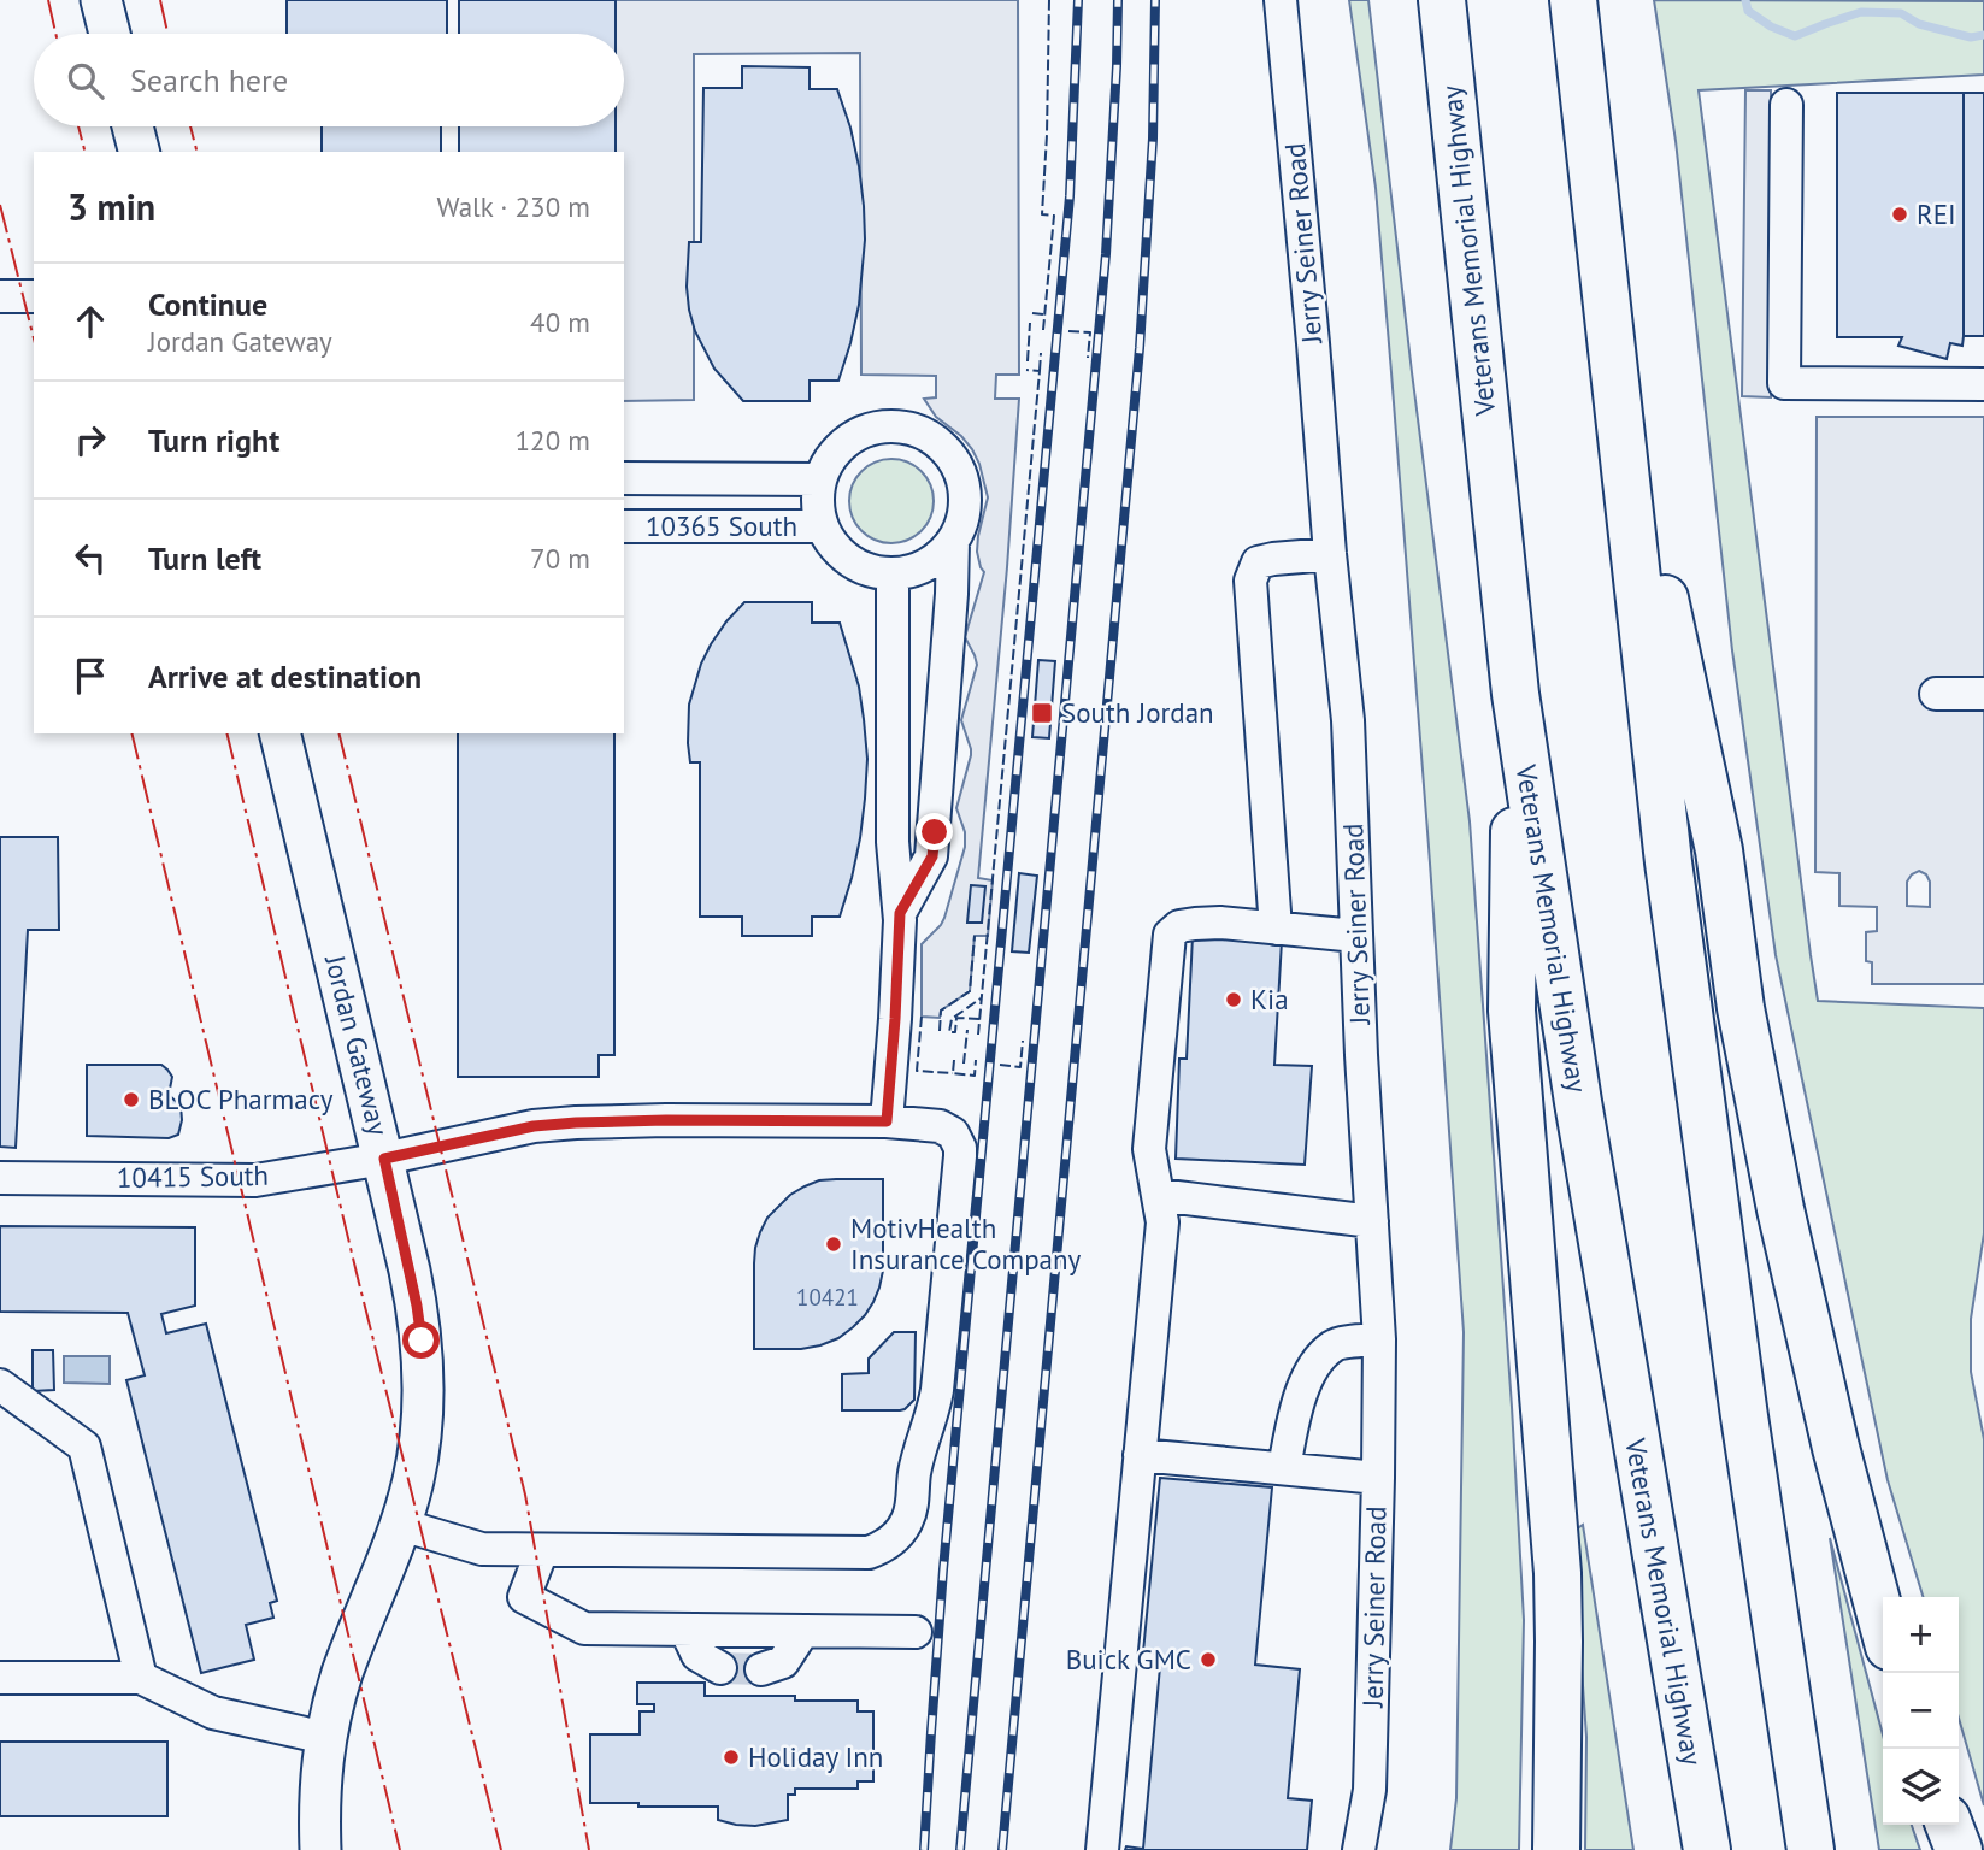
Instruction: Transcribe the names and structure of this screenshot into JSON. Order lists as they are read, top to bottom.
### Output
{
  "streets": {
    "highway": ["Veterans Memorial Highway"],
    "main road": ["Jordan Gateway"],
    "street": ["Jerry Seiner Road", "10365 South", "10415 South"]
  },
  "crossings": [
    ["Jordan Gateway", "10415 South"]
  ],
  "places": {
    "other": [
      "REI",
      "Kia",
      "BLOC Pharmacy",
      "MotivHealth Insurance Company",
      "Buick GMC",
      "Holiday Inn"
    ],
    "transit": ["South Jordan"]
  },
  "house_numbers": ["10421"],
  "page": {
    "search": "Search here",
    "heading": ["3 min", "Walk · 230 m"],
    "list": [
      ["Continue", "Jordan Gateway", "40 m"],
      ["Turn right", "120 m"],
      ["Turn left", "70 m"],
      "Arrive at destination"
    ],
    "map_buttons": ["+", "−"]
  }
}
